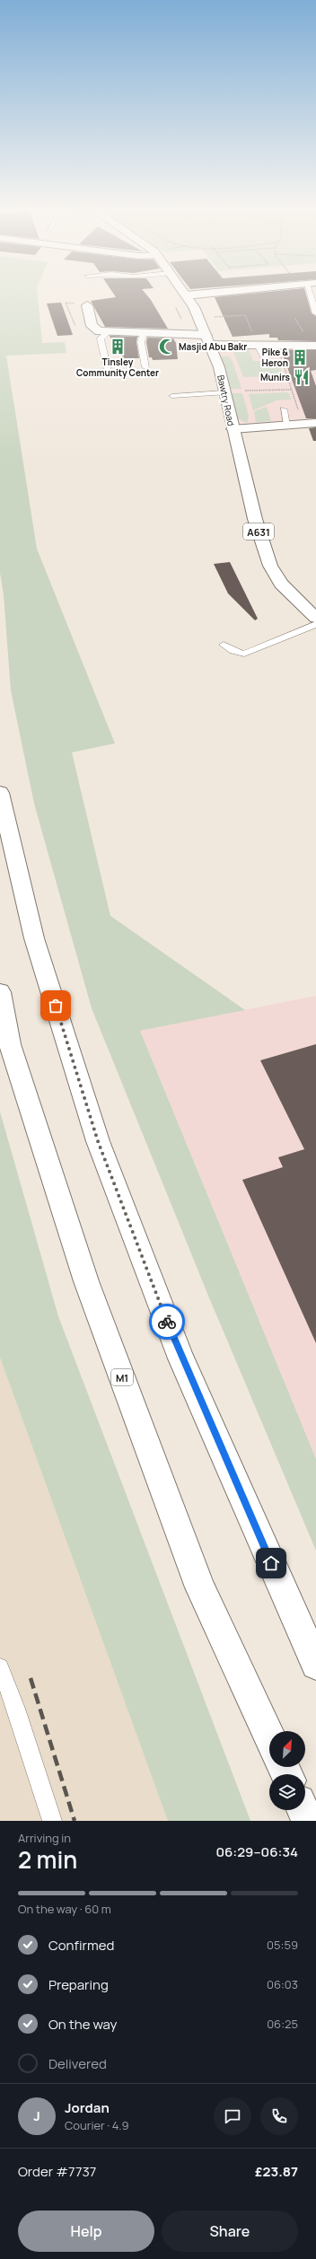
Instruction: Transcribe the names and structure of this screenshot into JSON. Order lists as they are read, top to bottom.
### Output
{
  "streets": {
    "main road": ["Bawtry Road", "A631", "M1"]
  },
  "places": {
    "building": ["Tinsley Community Center", "Pike & Heron"],
    "mosque": ["Masjid Abu Bakr"],
    "restaurant": ["Munirs"]
  },
  "north": "top right",
  "page": {
    "heading": ["2 min", "Arriving in", "06:29–06:34"],
    "panel": [
      "Jordan",
      "Courier · 4.9",
      "Order #7737",
      "£23.87"
    ],
    "bar": "On the way · 60 m",
    "list": [
      ["Confirmed", "05:59"],
      ["Preparing", "06:03"],
      ["On the way", "06:25"],
      "Delivered"
    ],
    "round": "J",
    "buttons": ["Help", "Share"]
  }
}
